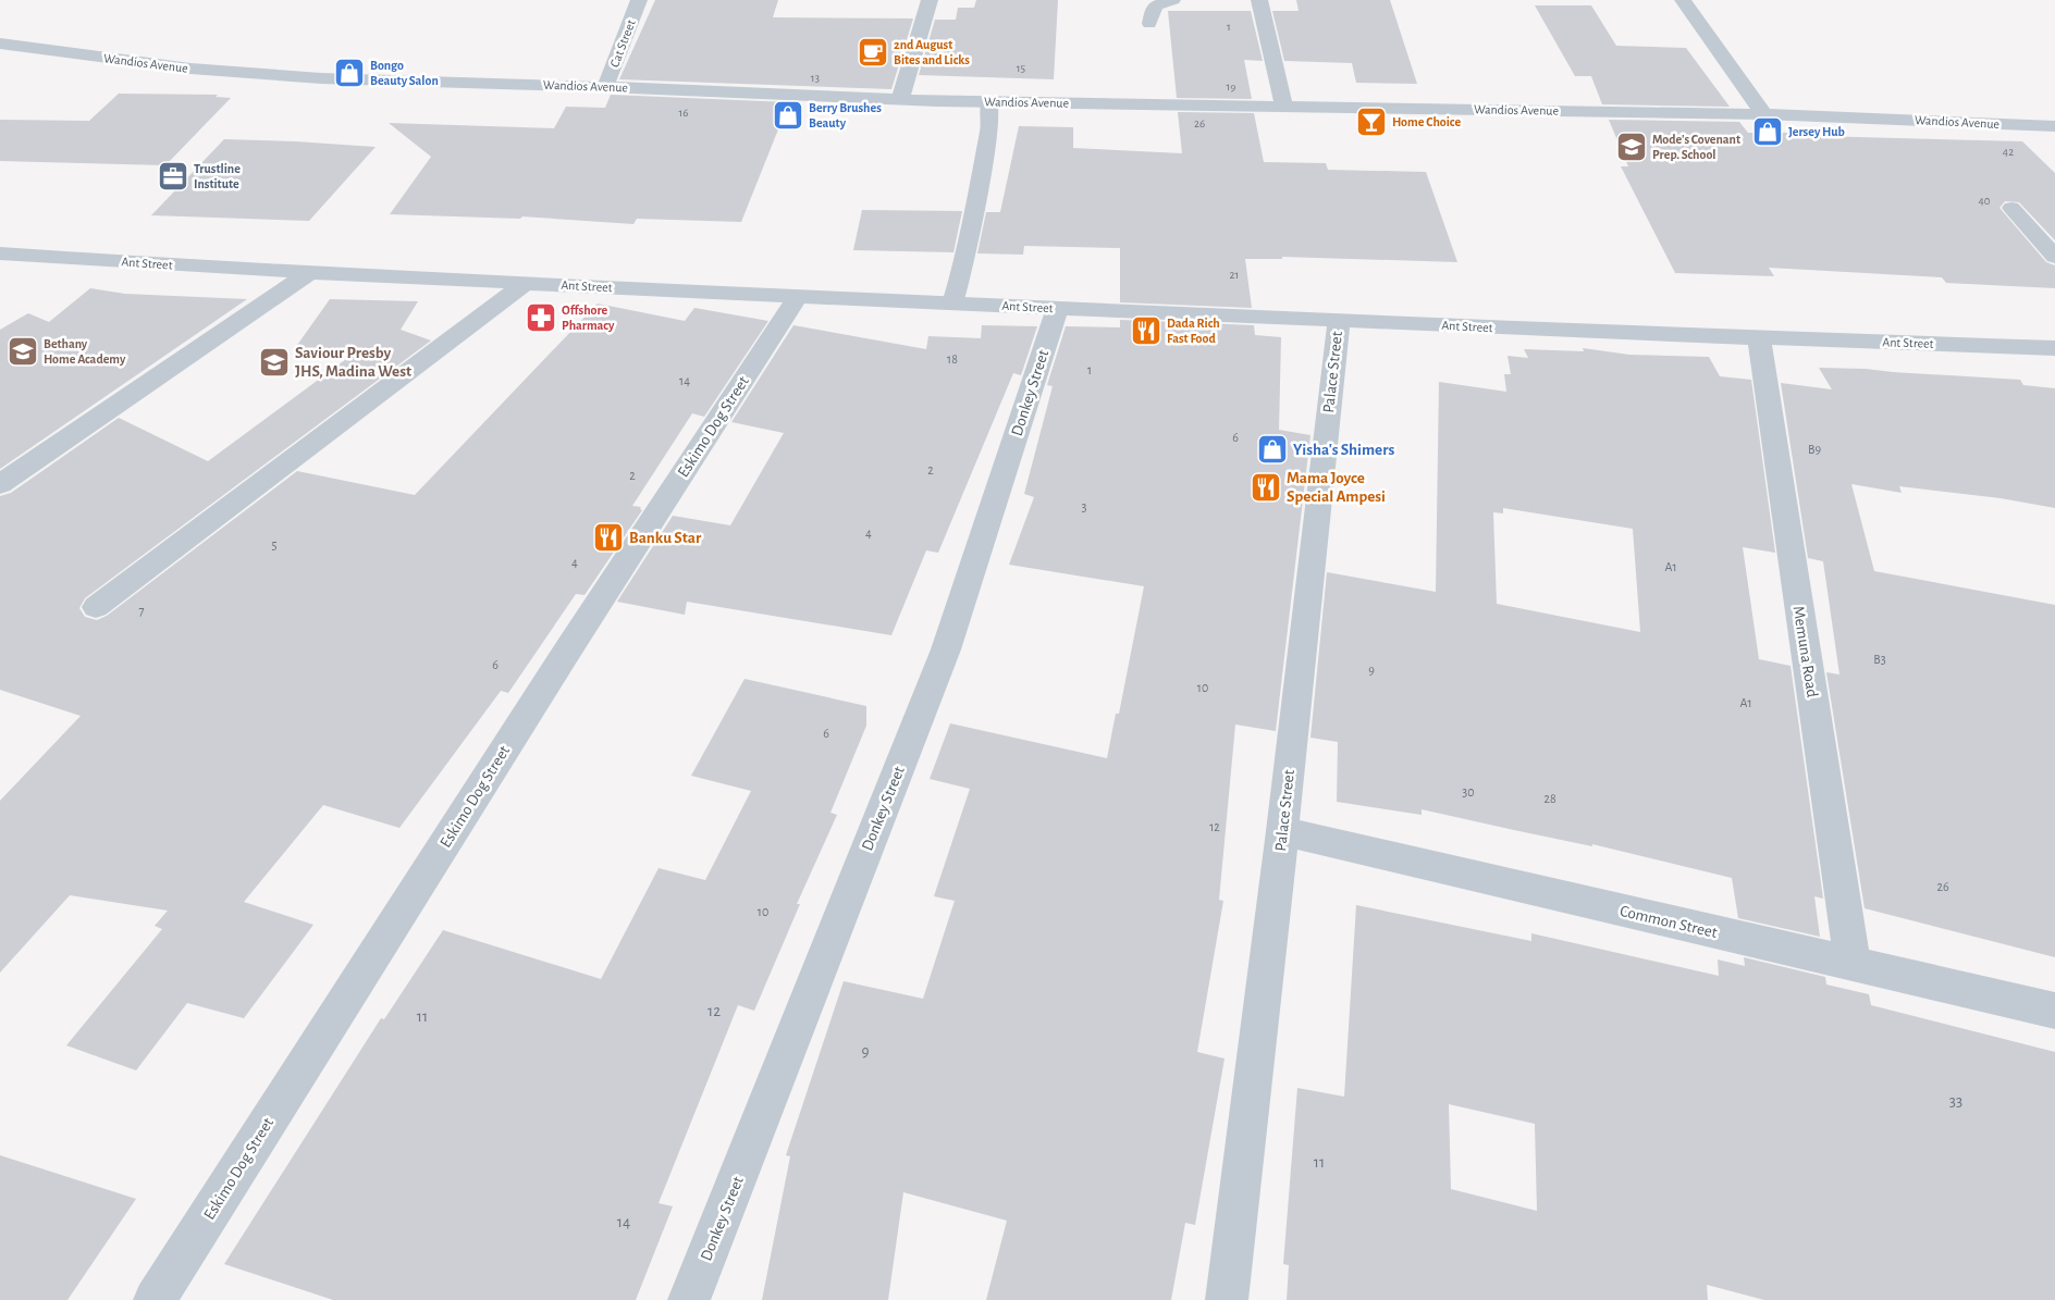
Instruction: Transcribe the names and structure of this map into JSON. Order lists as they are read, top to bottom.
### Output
{
  "streets": {
    "street": [
      "Cat Street",
      "Wandios Avenue",
      "Ant Street",
      "Palace Street",
      "Donkey Street",
      "Eskimo Dog Street",
      "Memuna Road",
      "Common Street"
    ]
  },
  "crossings": [
    ["Cat Street", "Wandios Avenue"],
    ["Ant Street", "Palace Street"],
    ["Ant Street", "Donkey Street"],
    ["Ant Street", "Eskimo Dog Street"],
    ["Ant Street", "Memuna Road"],
    ["Palace Street", "Common Street"],
    ["Memuna Road", "Common Street"]
  ],
  "places": {
    "cafe": ["2nd August Bites and Licks"],
    "shop": [
      "Bongo Beauty Salon",
      "Berry Brushes Beauty",
      "Jersey Hub",
      "Yisha's Shimers"
    ],
    "bar": ["Home Choice"],
    "school or university": ["Mode's Covenant Prep. School", "Bethany Home Academy", "Saviour Presby JHS, Madina West"],
    "office": ["Trustline Institute"],
    "pharmacy": ["Offshore Pharmacy"],
    "restaurant": ["Dada Rich Fast Food", "Mama Joyce Special Ampesi", "Banku Star"]
  },
  "house_numbers": [
    "1",
    "15",
    "13",
    "19",
    "16",
    "26",
    "42",
    "40",
    "21",
    "18",
    "1",
    "14",
    "6",
    "B9",
    "2",
    "2",
    "3",
    "4",
    "5",
    "4",
    "A1",
    "7",
    "B3",
    "6",
    "9",
    "10",
    "A1",
    "6",
    "30",
    "28",
    "12",
    "26",
    "10",
    "12",
    "11",
    "9",
    "33",
    "11",
    "14"
  ]
}
